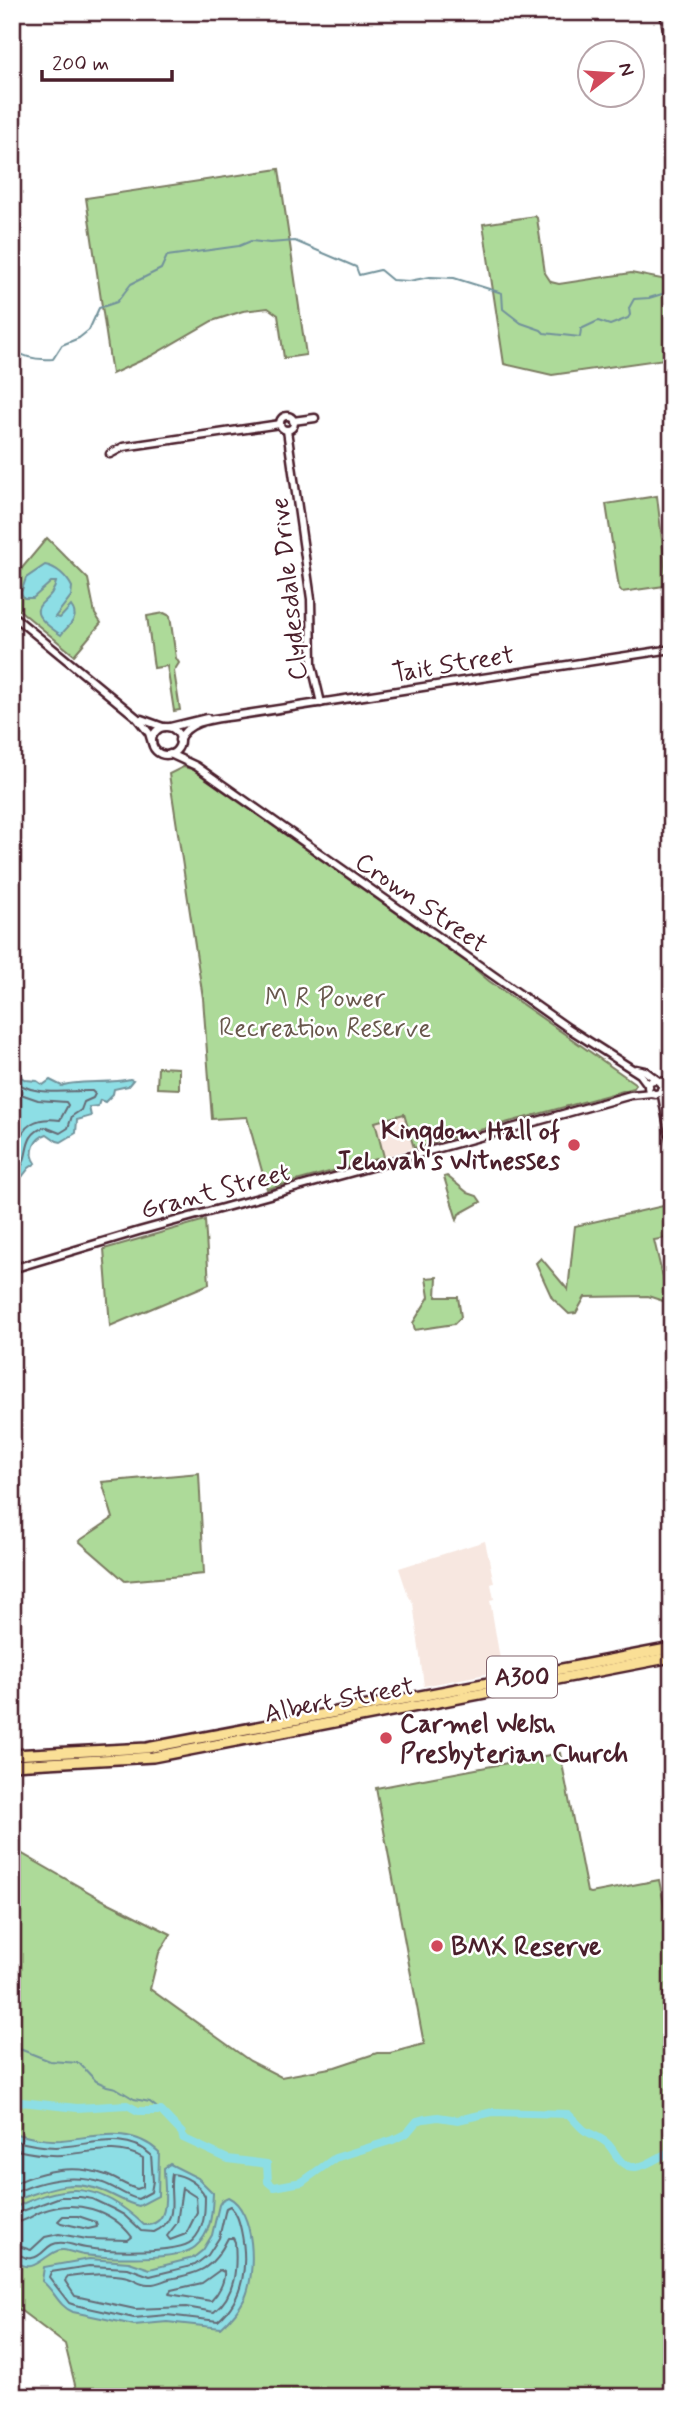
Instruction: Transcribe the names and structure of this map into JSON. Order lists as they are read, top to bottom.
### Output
{
  "streets": {
    "highway": ["A300", "Albert Street"],
    "street": [
      "Clydesdale Drive",
      "Tait Street",
      "Crown Street",
      "Grant Street"
    ]
  },
  "crossings": [
    ["Clydesdale Drive", "Tait Street"],
    ["Tait Street", "Crown Street"],
    ["Crown Street", "Grant Street"]
  ],
  "parks": ["M R Power Recreation Reserve"],
  "places": ["Kingdom Hall of Jehovah's Witnesses", "Carmel Welsh Presbyterian Church", "BMX Reserve"],
  "scale_bar": "200 m",
  "north": "right"
}
